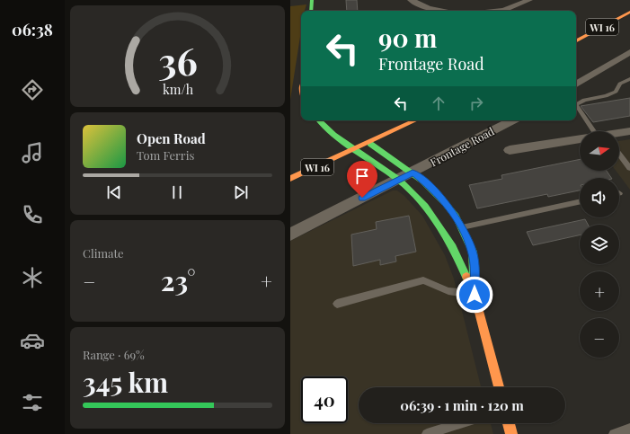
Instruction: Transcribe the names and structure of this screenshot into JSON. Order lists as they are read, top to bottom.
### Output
{
  "streets": {
    "main road": ["WI 16"],
    "street": ["Frontage Road"]
  },
  "north": "right",
  "page": {
    "tabs": "06:38",
    "turn": ["90 m", "Frontage Road"],
    "song": ["Open Road", "Tom Ferris"],
    "map_buttons": ["+", "−"],
    "tile": [
      "Climate",
      ["Range · 69%", "345 km"]
    ],
    "heat": ["−", "23°", "+"],
    "limit": "40",
    "trip": "06:39 · 1 min · 120 m",
    "gauge": ["36", "km/h"]
  }
}
